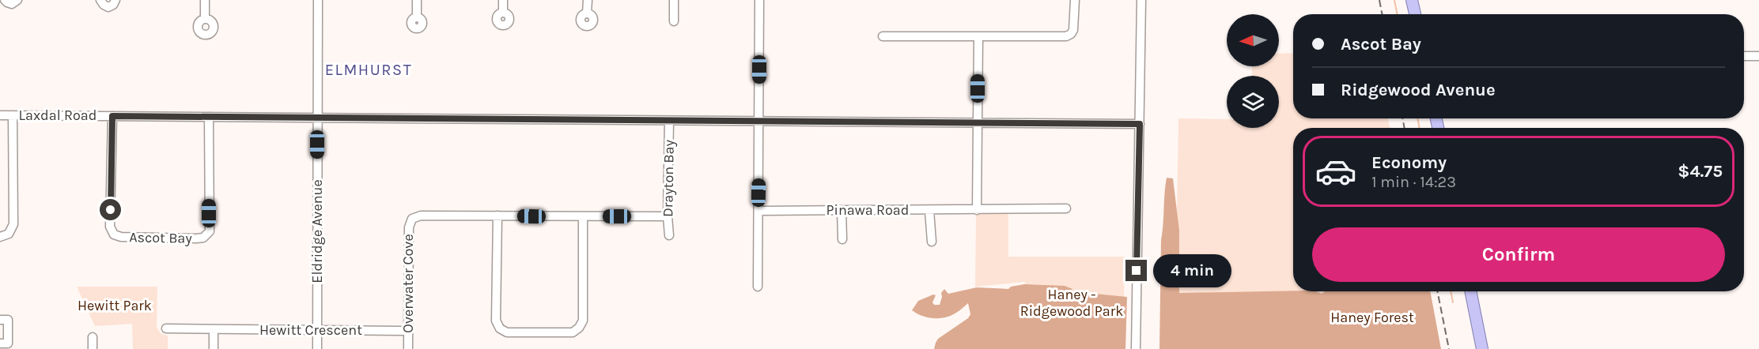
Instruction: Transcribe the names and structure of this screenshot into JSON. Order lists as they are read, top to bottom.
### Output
{
  "streets": {
    "street": [
      "Laxdal Road",
      "Drayton Bay",
      "Pinawa Road",
      "Eldridge Avenue",
      "Ascot Bay",
      "Overwater Cove",
      "Hewitt Crescent"
    ]
  },
  "crossings": [
    ["Laxdal Road", "Drayton Bay"],
    ["Laxdal Road", "Eldridge Avenue"],
    ["Laxdal Road", "Ascot Bay"],
    ["Drayton Bay", "Overwater Cove"],
    ["Eldridge Avenue", "Hewitt Crescent"],
    ["Overwater Cove", "Hewitt Crescent"]
  ],
  "districts": ["ELMHURST"],
  "parks": ["Haney - Ridgewood Park", "Hewitt Park", "Haney Forest"],
  "north": "left",
  "page": {
    "banner": ["Ascot Bay", "Ridgewood Avenue"],
    "list": [
      {
        "name": "Economy",
        "note": "1 min · 14:23",
        "value": "$4.75"
      }
    ],
    "buttons": "Confirm",
    "bubble": "4 min"
  }
}
